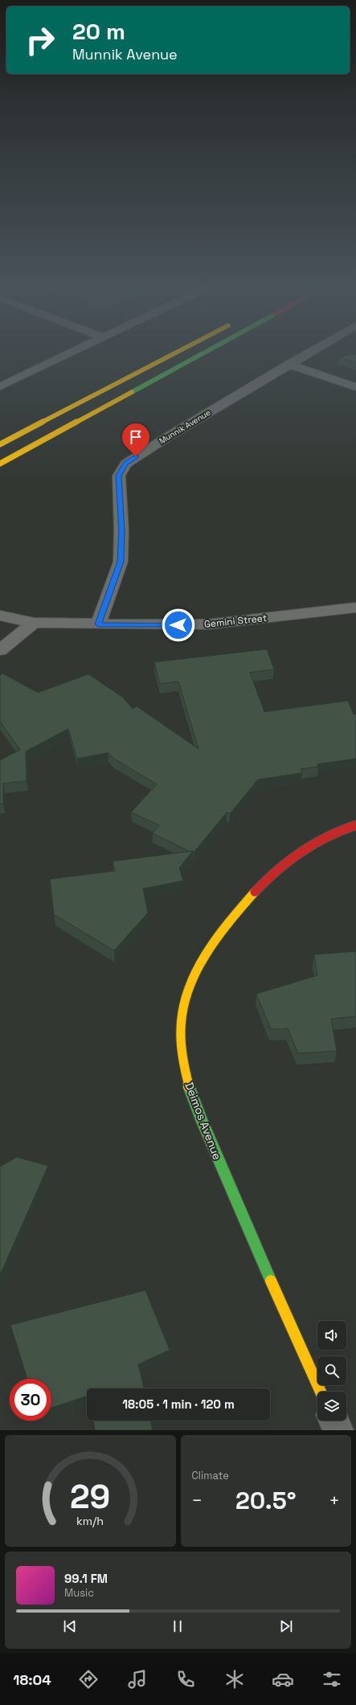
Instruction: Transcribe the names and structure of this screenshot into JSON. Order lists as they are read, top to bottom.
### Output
{
  "streets": {
    "main road": ["Deimos Avenue"],
    "street": ["Munnik Avenue", "Gemini Street"]
  },
  "crossings": [
    ["Munnik Avenue", "Gemini Street"]
  ],
  "page": {
    "turn": ["20 m", "Munnik Avenue"],
    "limit": "30",
    "trip": "18:05 · 1 min · 120 m",
    "tile": "Climate",
    "heat": ["−", "20.5°", "+"],
    "song": ["99.1 FM", "Music"],
    "tabs": "18:04",
    "gauge": ["29", "km/h"]
  }
}
